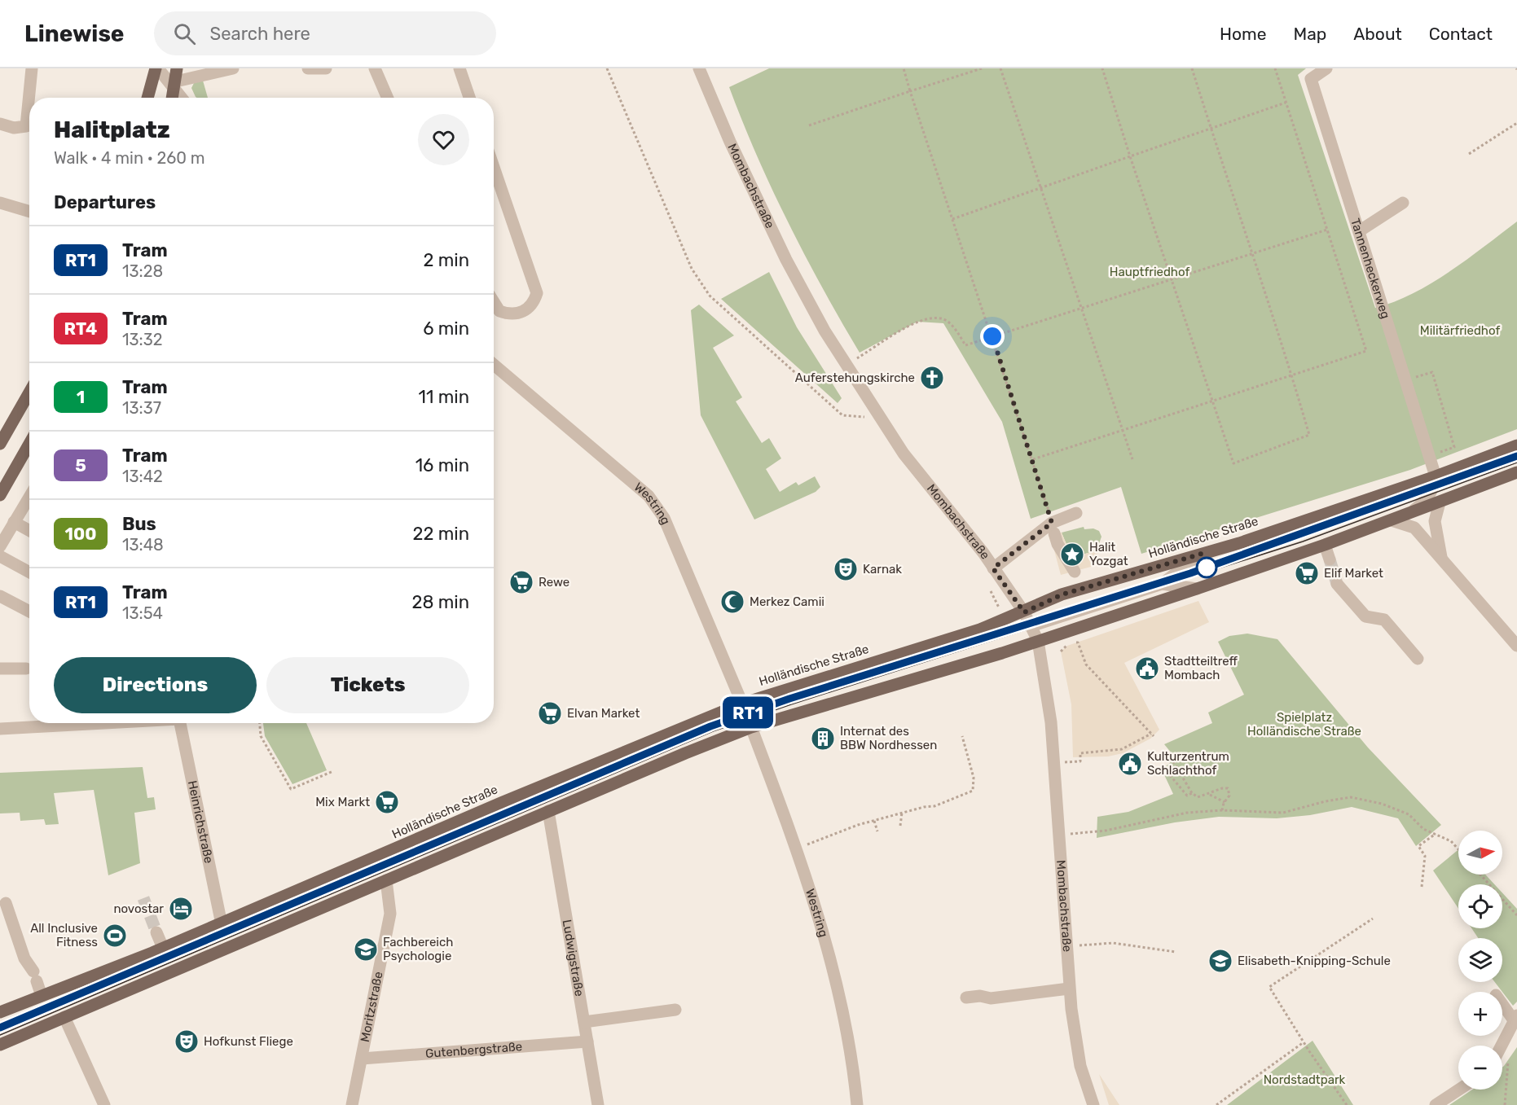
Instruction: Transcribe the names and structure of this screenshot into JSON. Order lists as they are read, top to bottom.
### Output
{
  "streets": {
    "main road": ["Holländische Straße"],
    "street": [
      "Mombachstraße",
      "Tannenheckerweg",
      "Westring",
      "Heinrichstraße",
      "Ludwigstraße",
      "Moritzstraße",
      "Gutenbergstraße"
    ]
  },
  "crossings": [
    ["Mombachstraße", "Holländische Straße"],
    ["Tannenheckerweg", "Holländische Straße"],
    ["Westring", "Holländische Straße"],
    ["Holländische Straße", "Heinrichstraße"],
    ["Ludwigstraße", "Gutenbergstraße"],
    ["Moritzstraße", "Gutenbergstraße"]
  ],
  "parks": [
    "Hauptfriedhof",
    "Militärfriedhof",
    "Spielplatz Holländische Straße",
    "Nordstadtpark"
  ],
  "places": {
    "church": ["Auferstehungskirche"],
    "place": ["Halit Yozgat"],
    "theatre": ["Karnak", "Hofkunst Fliege"],
    "supermarket": [
      "Elif Market",
      "Rewe",
      "Elvan Market",
      "Mix Markt"
    ],
    "mosque": ["Merkez Camii"],
    "public building": ["Stadtteiltreff Mombach", "Kulturzentrum Schlachthof"],
    "building": ["Internat des BBW Nordhessen"],
    "hotel": ["novostar"],
    "sports": ["All Inclusive Fitness"],
    "school or university": ["Fachbereich Psychologie", "Elisabeth-Knipping-Schule"]
  },
  "lines": ["tram line RT1"],
  "north": "right",
  "page": {
    "header": "Linewise",
    "search": "Search here",
    "nav": [
      "Home",
      "Map",
      "About",
      "Contact"
    ],
    "on_map": "RT1",
    "heading": [
      ["Halitplatz", "Walk · 4 min · 260 m"],
      "Departures"
    ],
    "list": [
      {
        "mark": "RT1",
        "name": "Tram",
        "note": "13:28",
        "value": "2 min"
      },
      {
        "mark": "RT4",
        "name": "Tram",
        "note": "13:32",
        "value": "6 min"
      },
      {
        "mark": "1",
        "name": "Tram",
        "note": "13:37",
        "value": "11 min"
      },
      {
        "mark": "5",
        "name": "Tram",
        "note": "13:42",
        "value": "16 min"
      },
      {
        "mark": "100",
        "name": "Bus",
        "note": "13:48",
        "value": "22 min"
      },
      {
        "mark": "RT1",
        "name": "Tram",
        "note": "13:54",
        "value": "28 min"
      }
    ],
    "buttons": ["Directions", "Tickets"],
    "map_buttons": ["+", "−"]
  }
}
